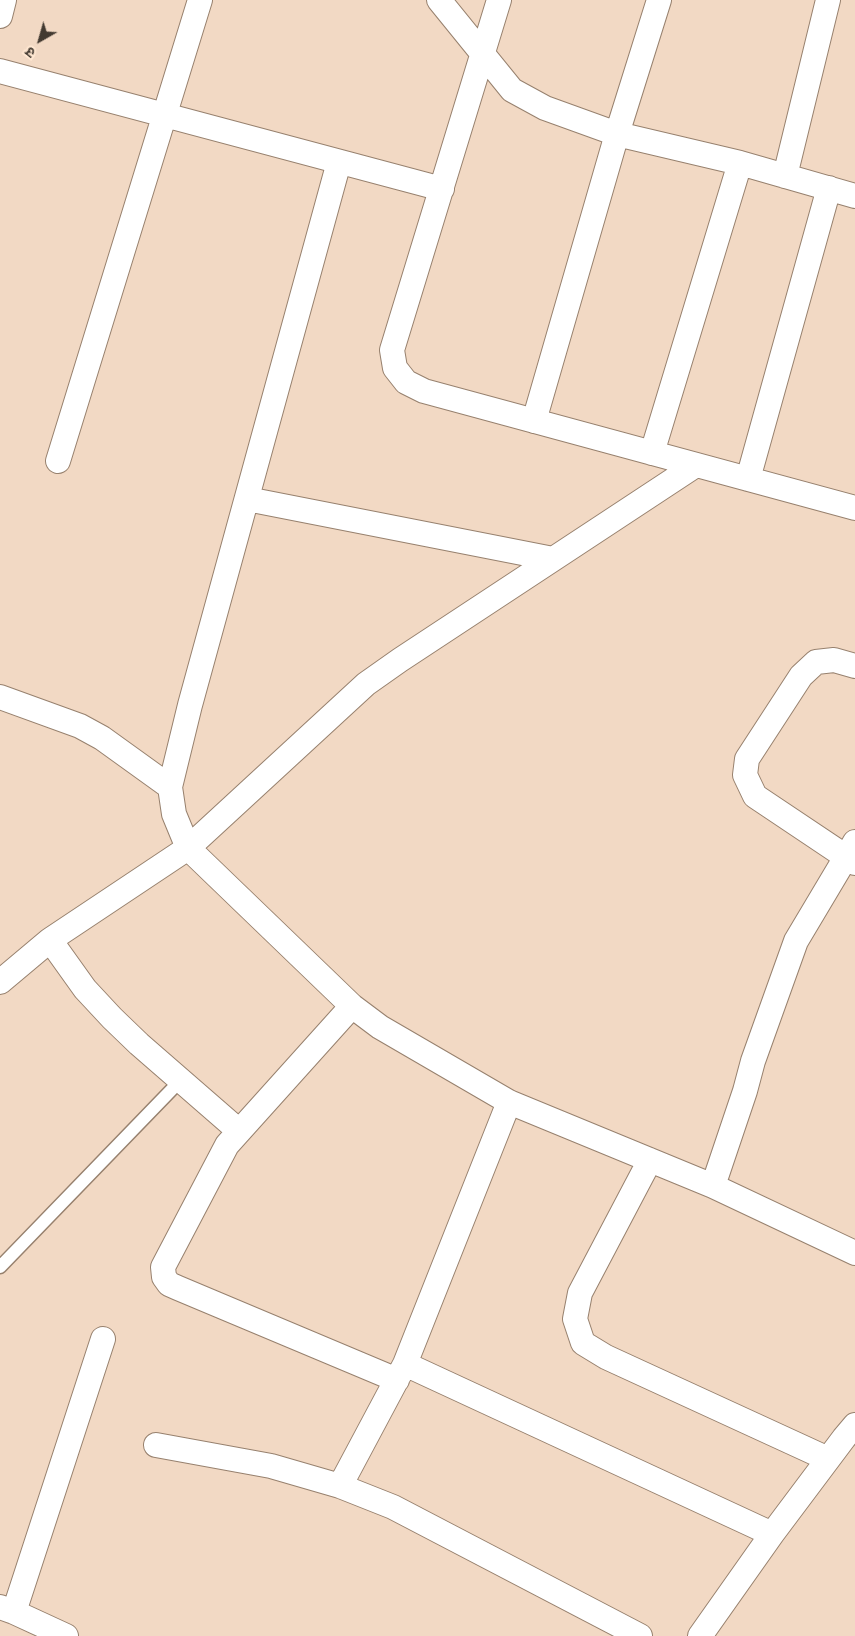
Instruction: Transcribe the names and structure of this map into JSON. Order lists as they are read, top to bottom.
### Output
{
  "north": "bottom left"
}
